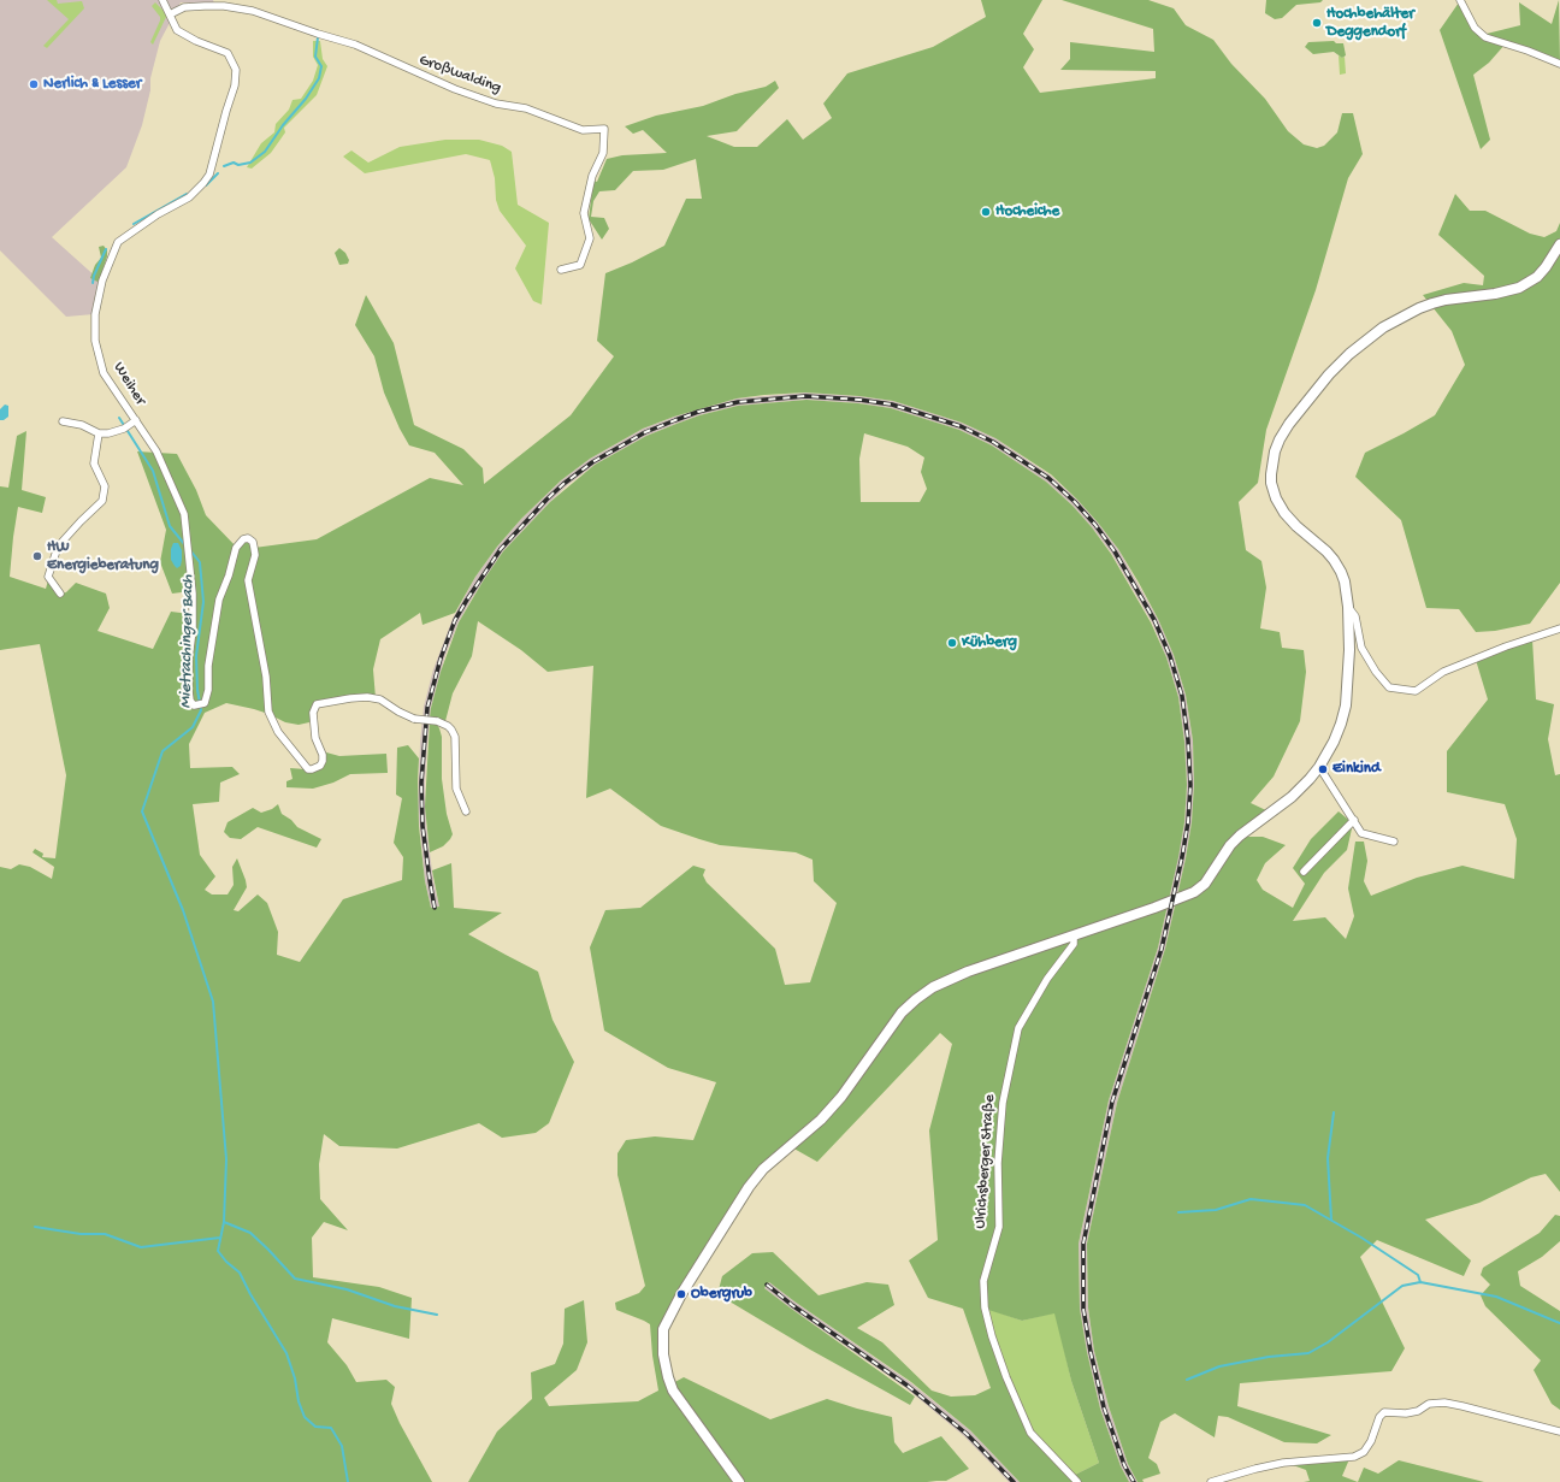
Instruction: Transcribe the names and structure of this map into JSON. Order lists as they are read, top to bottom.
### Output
{
  "streets": {
    "street": ["Großwalding", "Weiher", "Ulrichsberger Straße"]
  },
  "crossings": [
    ["Großwalding", "Weiher"]
  ],
  "water": ["Mietrachinger Bach"],
  "places": [
    "Hochbehälter Deggendorf",
    "Nerlich & Lesser",
    "Hocheiche",
    "HW Energieberatung",
    "Kühberg",
    "Einkind",
    "Obergrub"
  ]
}
